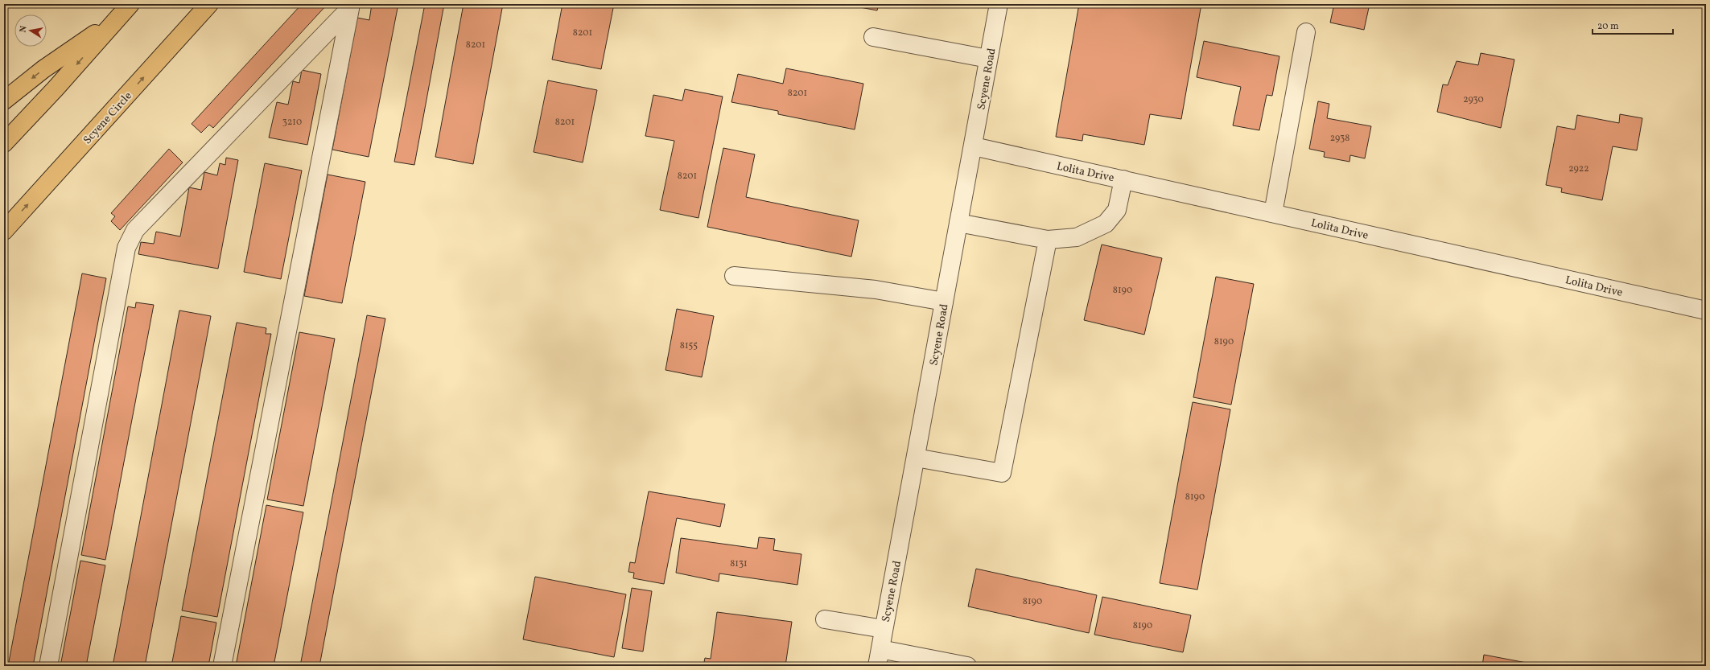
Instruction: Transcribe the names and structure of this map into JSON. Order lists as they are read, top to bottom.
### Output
{
  "streets": {
    "main road": ["Scyene Circle"],
    "street": ["Scyene Road", "Lolita Drive"]
  },
  "crossings": [
    ["Scyene Road", "Lolita Drive"]
  ],
  "house_numbers": [
    "8201",
    "8201",
    "8201",
    "2930",
    "3210",
    "8201",
    "2938",
    "2922",
    "8201",
    "8190",
    "8190",
    "8155",
    "8190",
    "8131",
    "8190",
    "8190"
  ],
  "scale_bar": "20 m",
  "north": "left"
}
